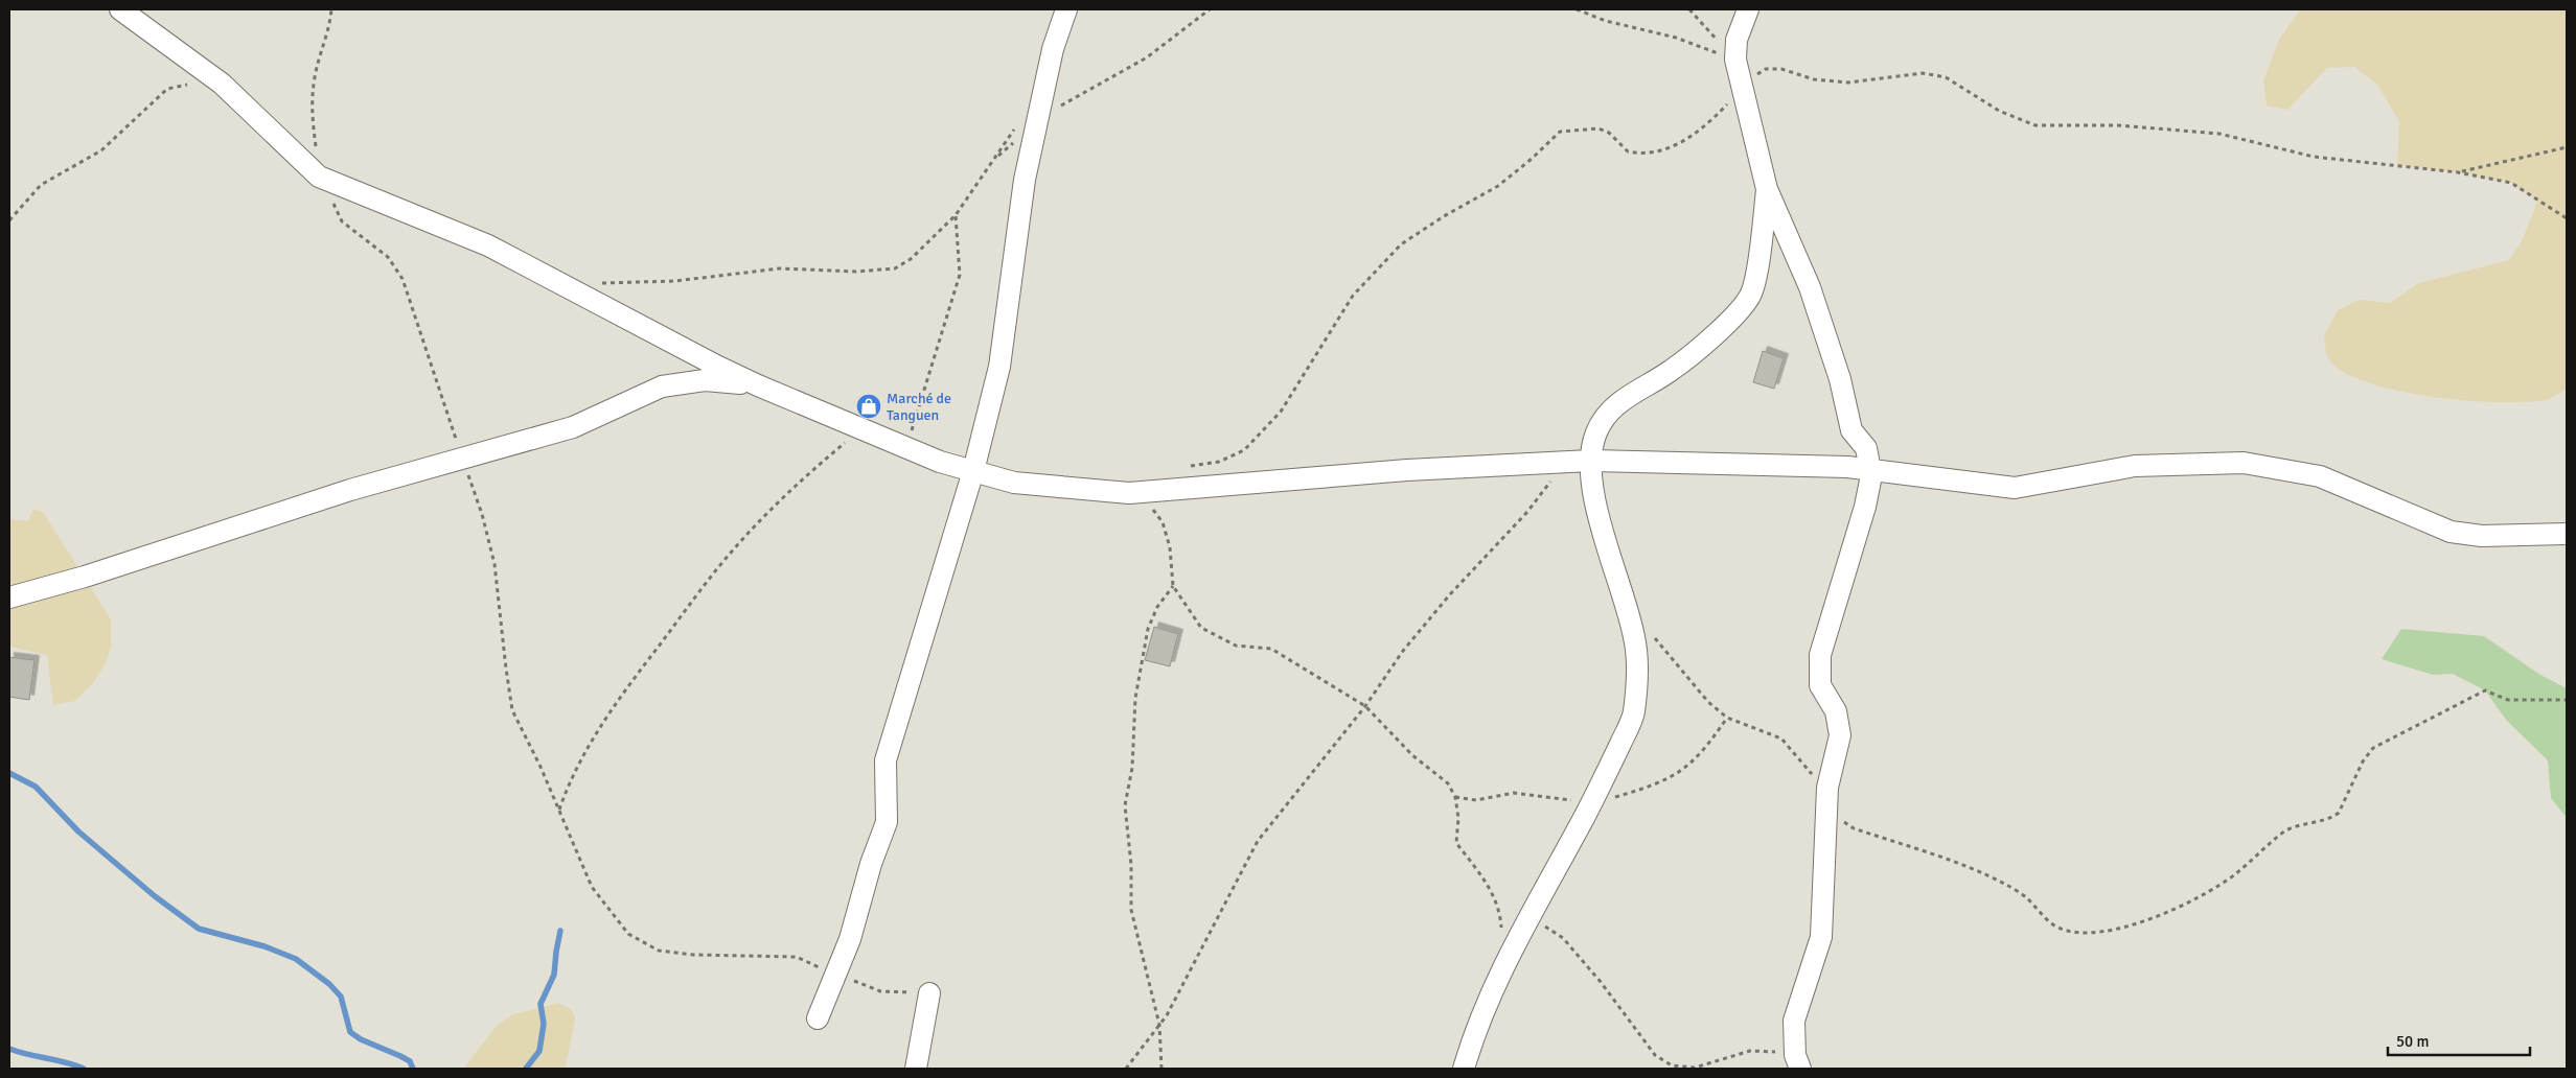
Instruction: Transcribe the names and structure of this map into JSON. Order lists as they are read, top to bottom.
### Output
{
  "places": {
    "shop": ["Marché de Tanguen"]
  },
  "scale_bar": "50 m"
}
